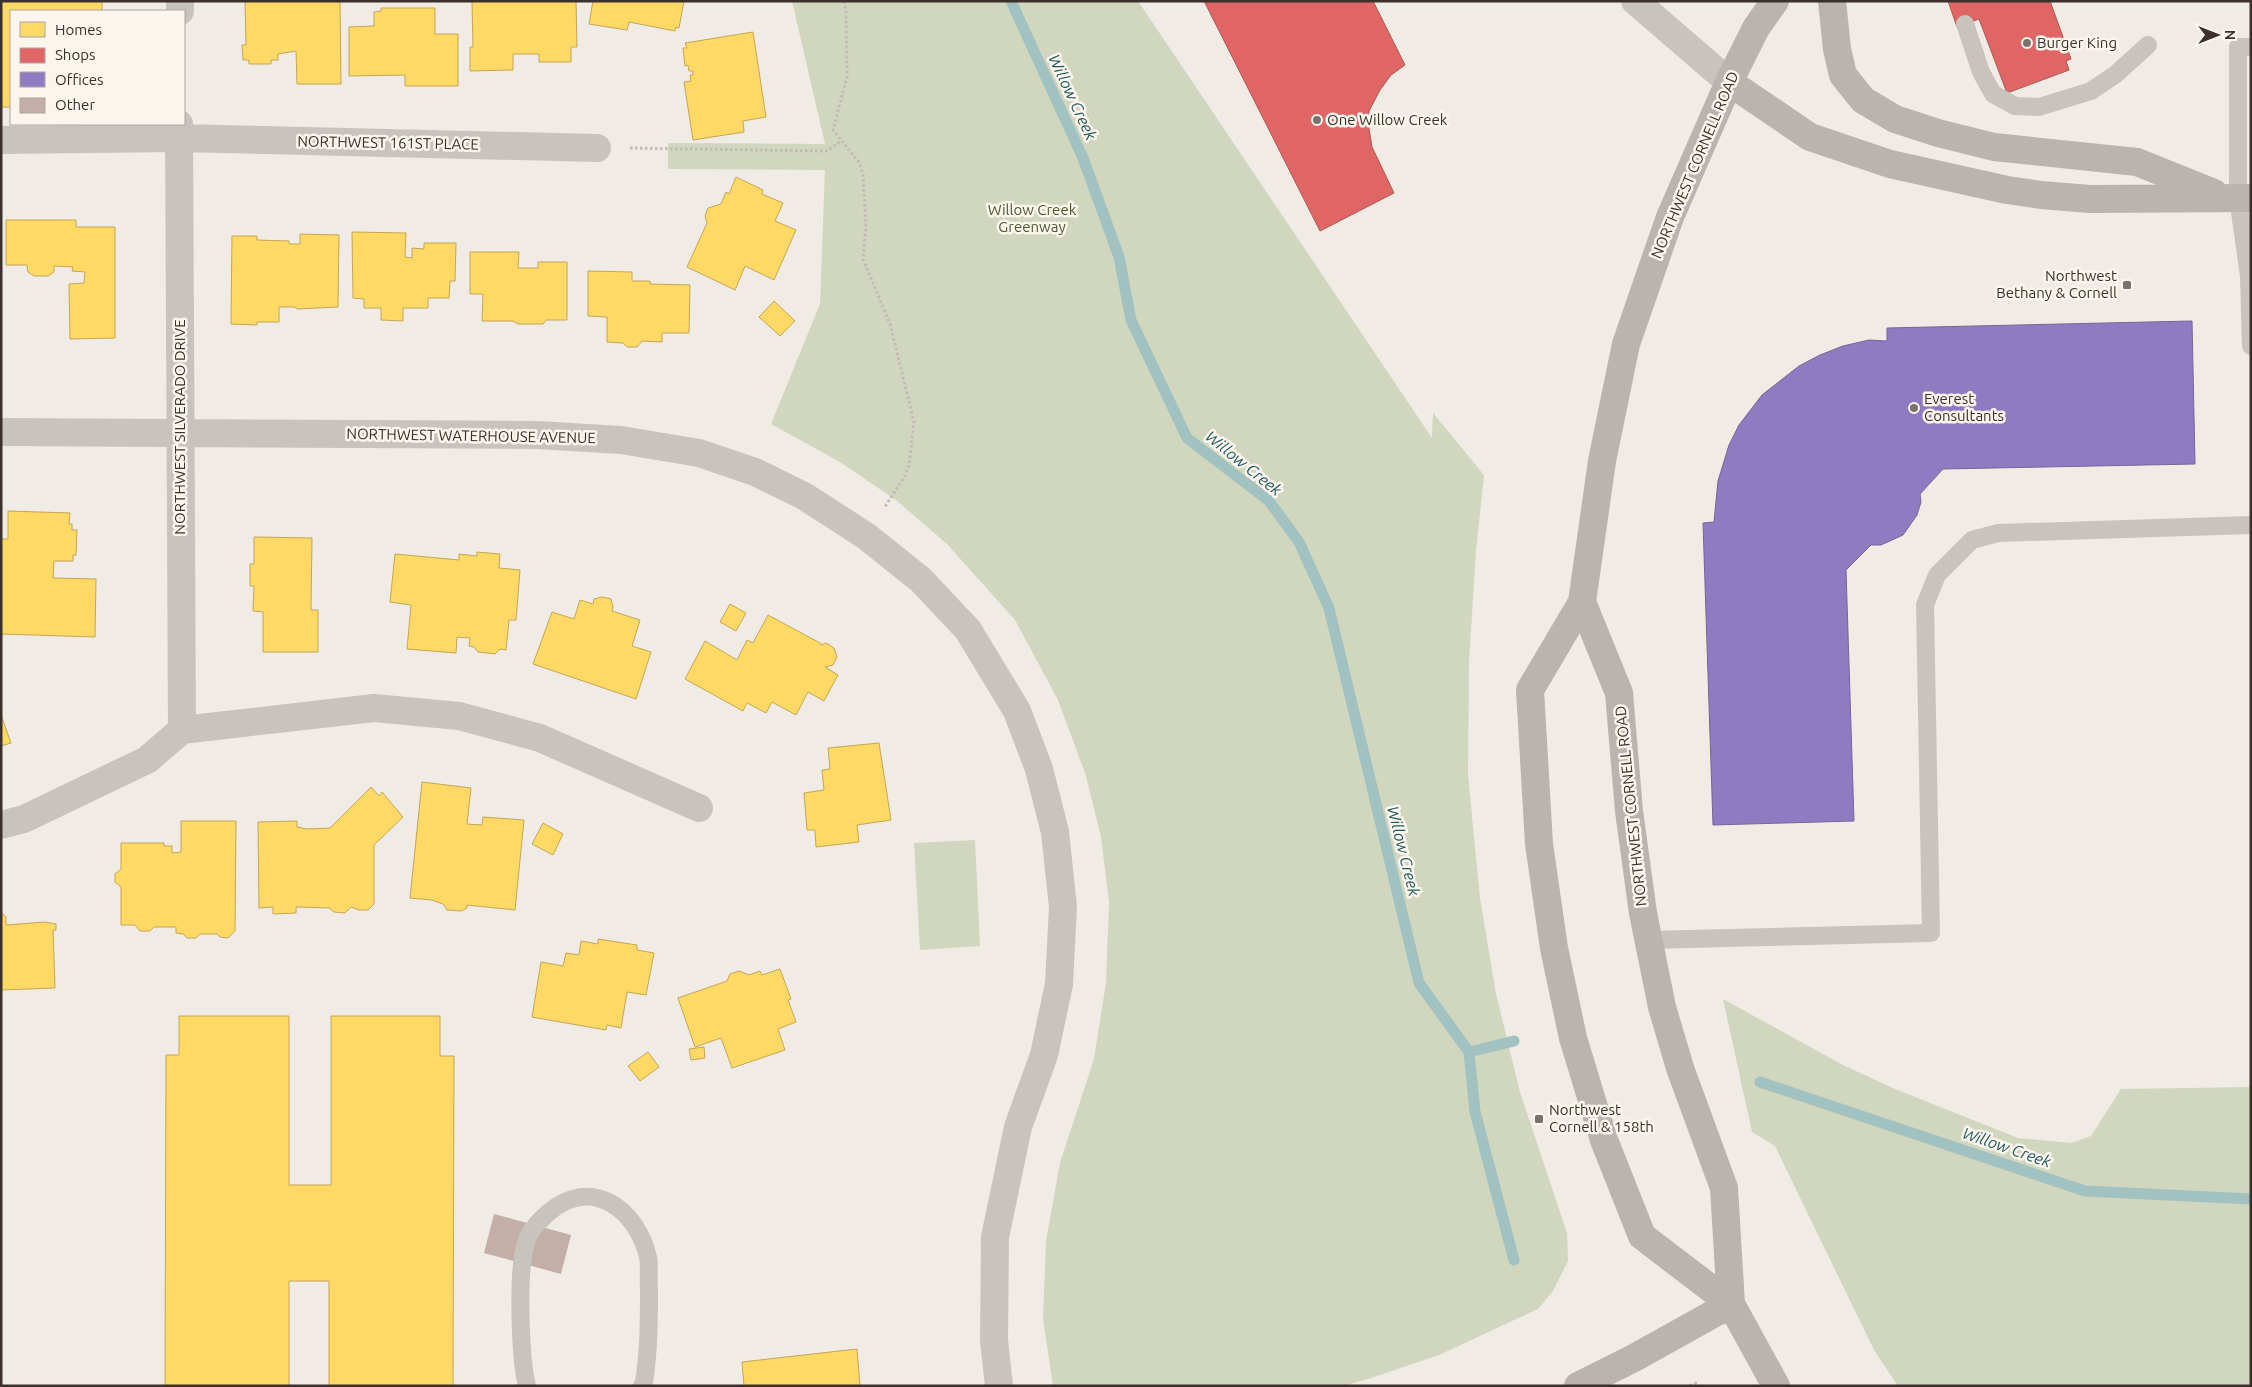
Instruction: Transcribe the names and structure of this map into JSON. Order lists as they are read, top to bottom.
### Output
{
  "streets": {
    "main road": ["NORTHWEST CORNELL ROAD"],
    "street": ["NORTHWEST 161ST PLACE", "NORTHWEST SILVERADO DRIVE", "NORTHWEST WATERHOUSE AVENUE"]
  },
  "crossings": [
    ["NORTHWEST 161ST PLACE", "NORTHWEST SILVERADO DRIVE"],
    ["NORTHWEST SILVERADO DRIVE", "NORTHWEST WATERHOUSE AVENUE"]
  ],
  "water": ["Willow Creek"],
  "parks": ["Willow Creek Greenway"],
  "places": {
    "other": ["Burger King", "One Willow Creek", "Everest Consultants"],
    "transit": ["Northwest Bethany & Cornell", "Northwest Cornell & 158th"]
  },
  "legend": [
    "Homes",
    "Shops",
    "Offices",
    "Other"
  ],
  "north": "right"
}
